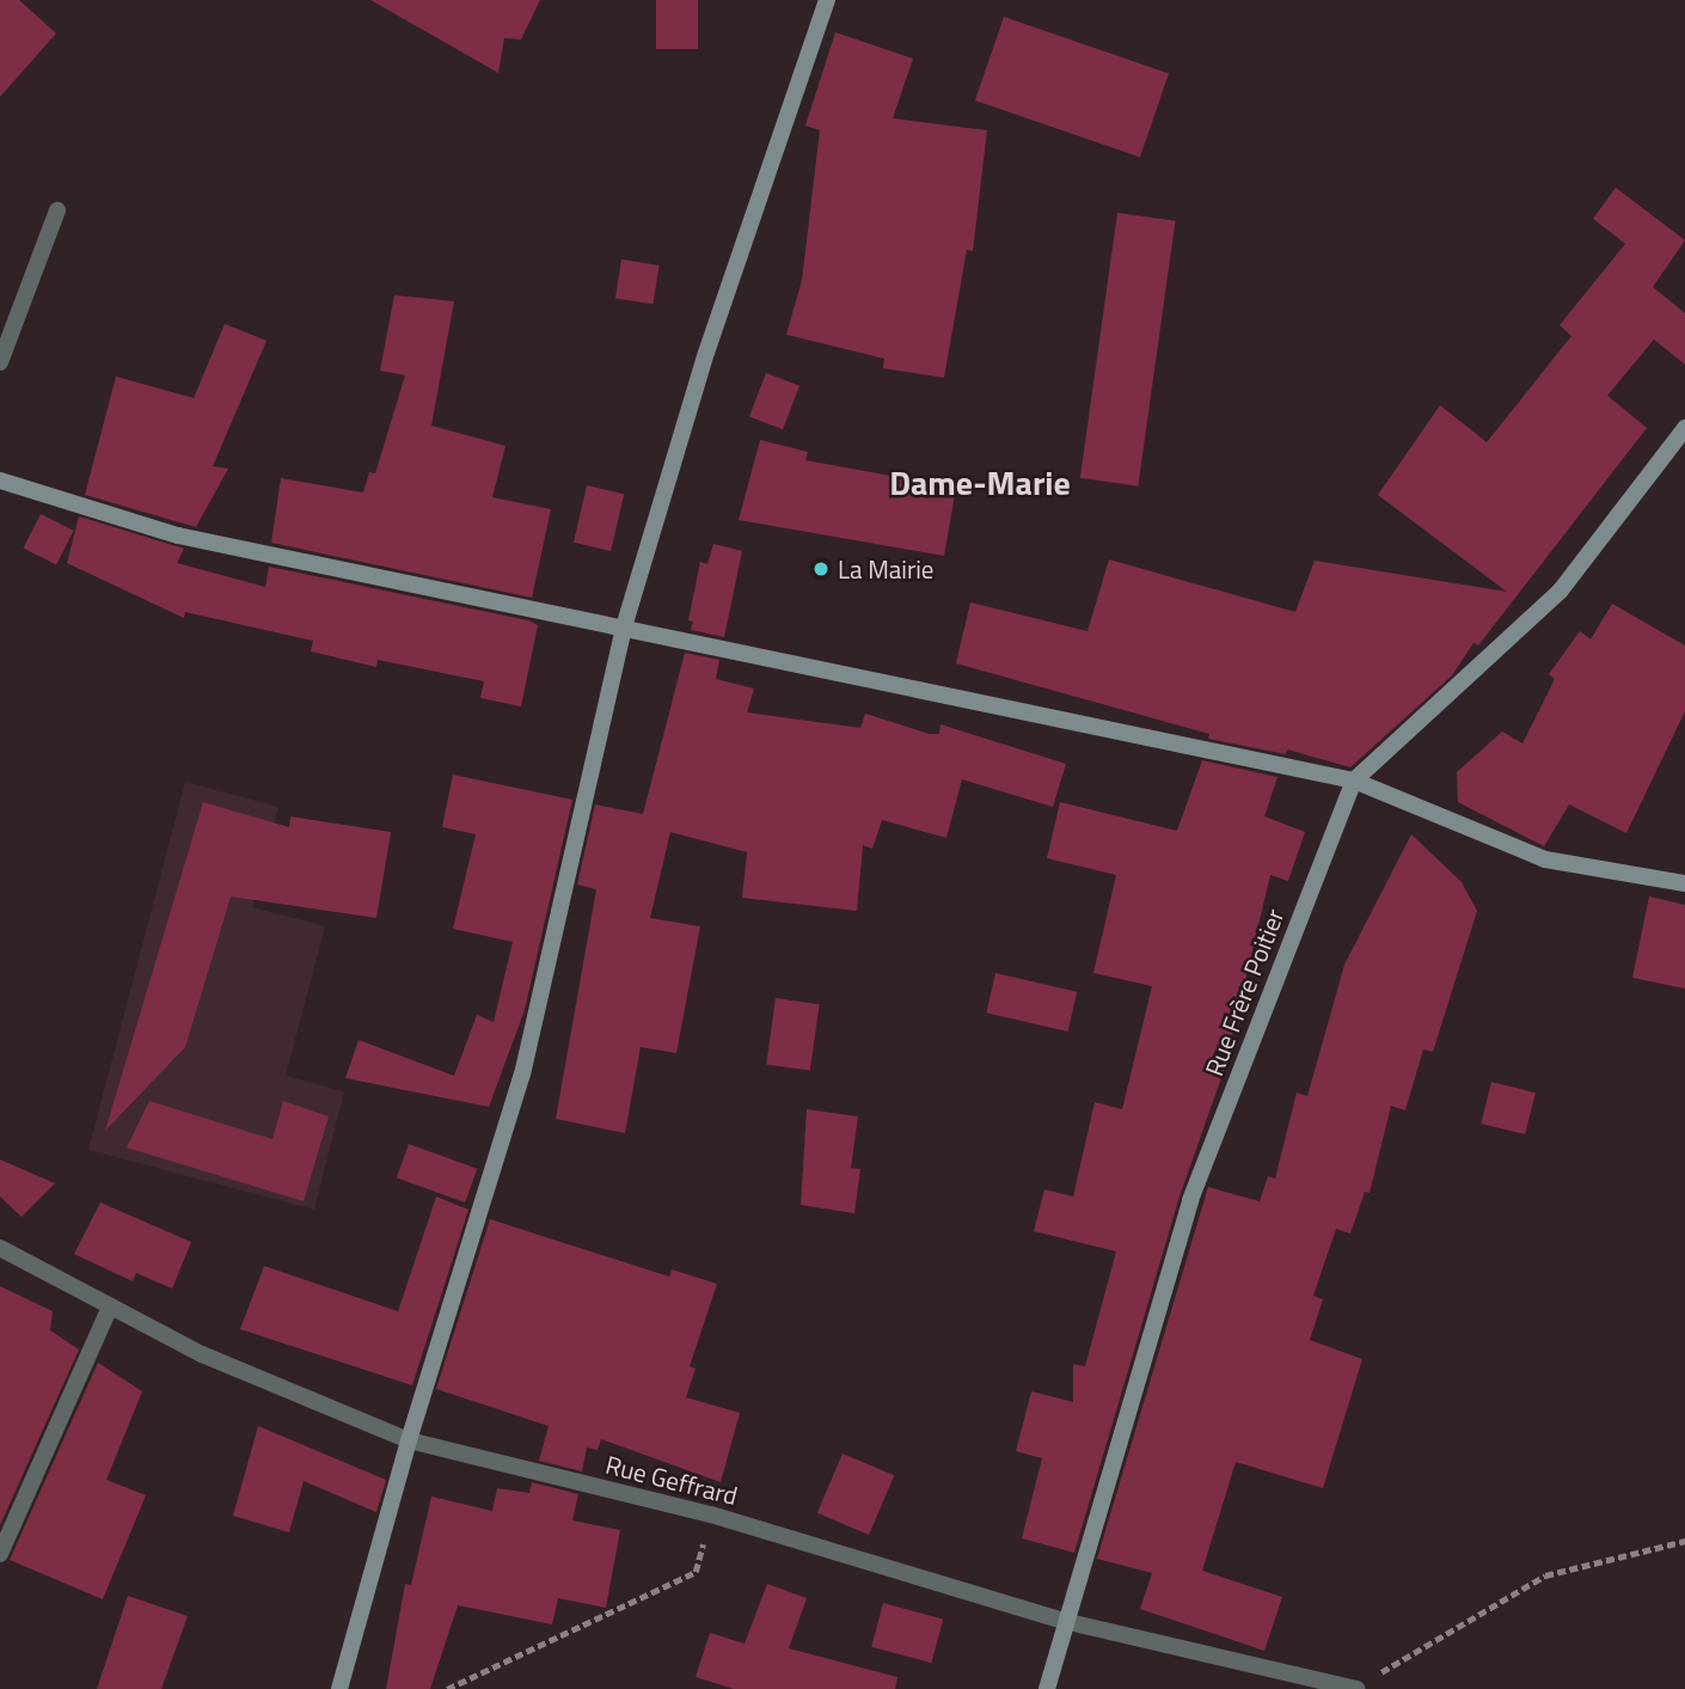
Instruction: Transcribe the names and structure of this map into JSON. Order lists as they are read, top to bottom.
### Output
{
  "streets": {
    "street": ["Rue Frère Poitier", "Rue Geffrard"]
  },
  "crossings": [
    ["Rue Frère Poitier", "Rue Geffrard"]
  ],
  "districts": ["Dame-Marie"],
  "places": ["La Mairie"]
}
